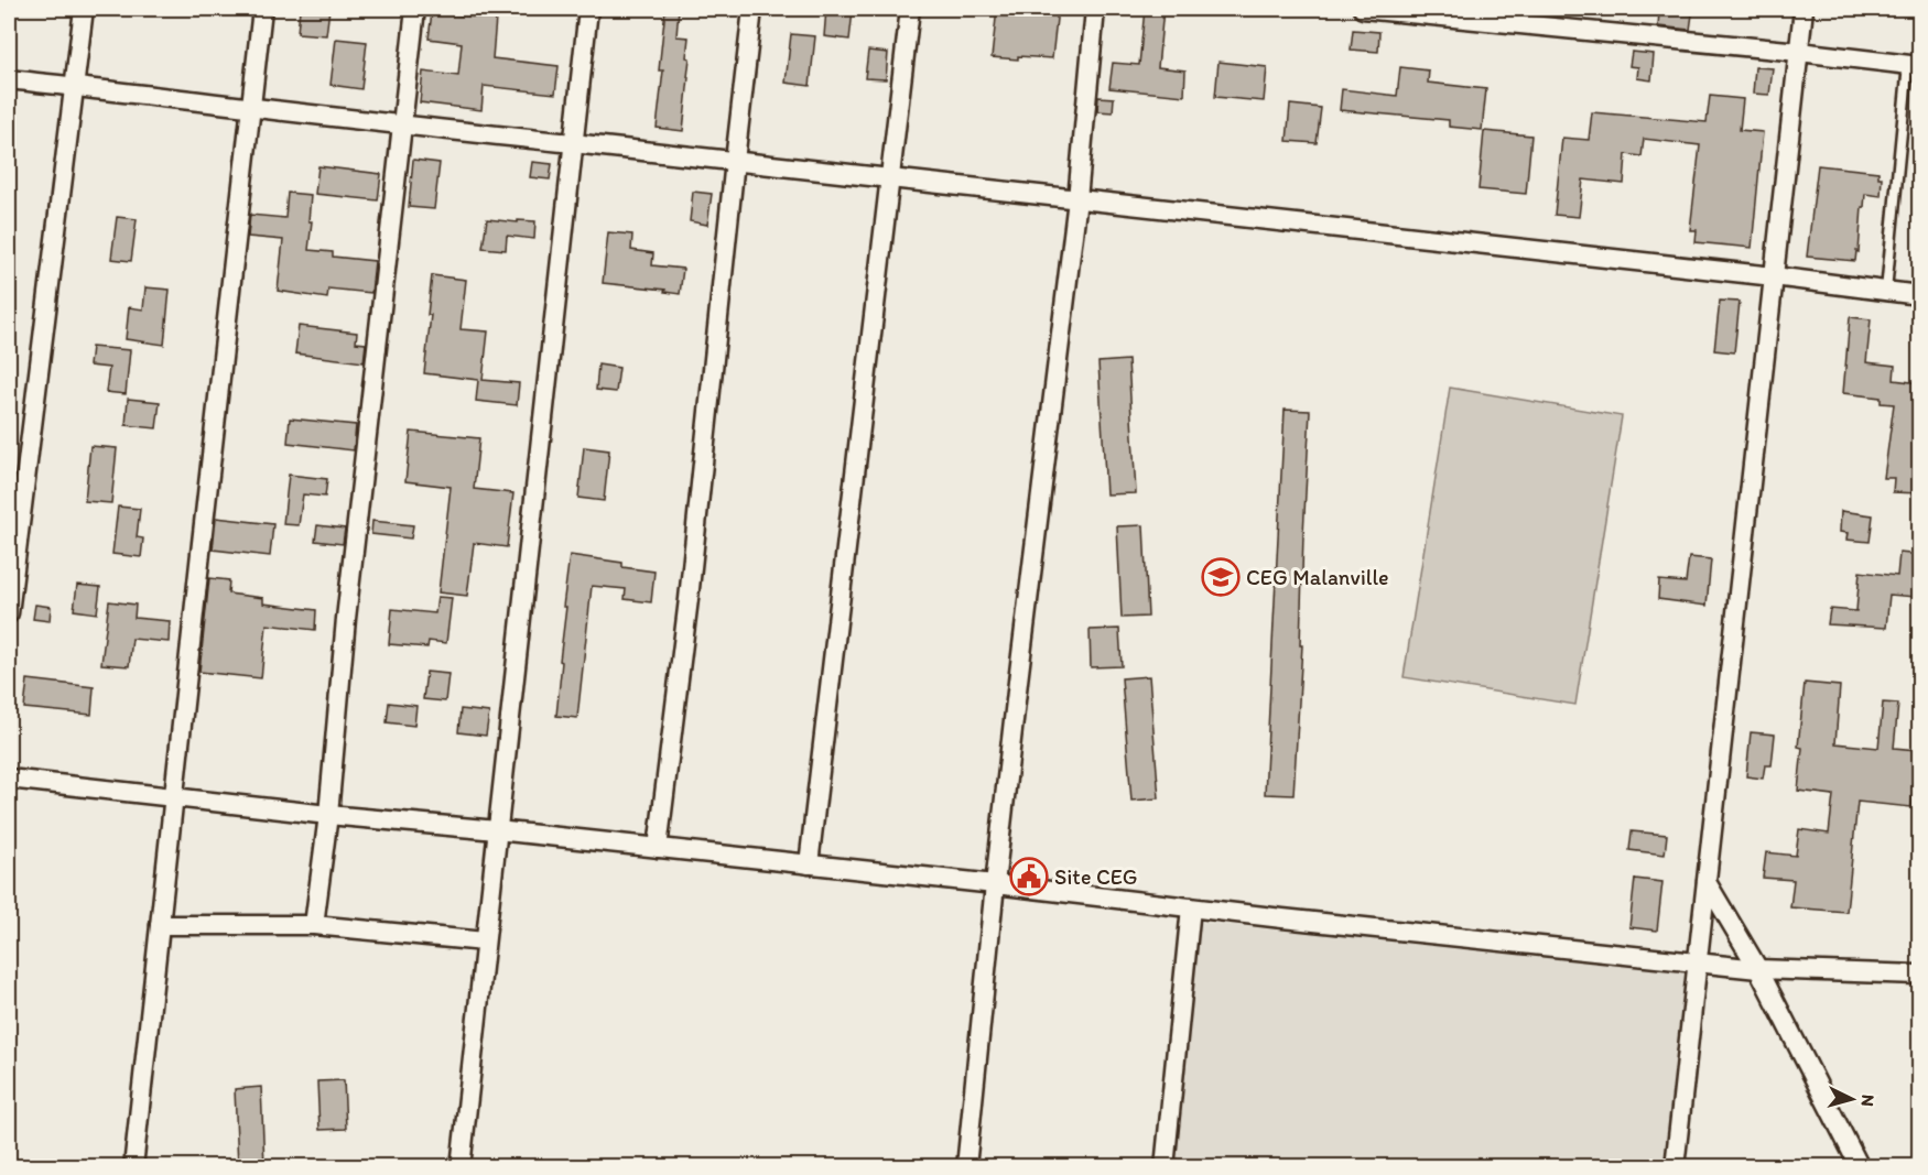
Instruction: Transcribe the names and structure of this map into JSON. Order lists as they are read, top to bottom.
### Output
{
  "places": {
    "school or university": ["CEG Malanville"],
    "public building": ["Site CEG"]
  },
  "north": "right"
}
